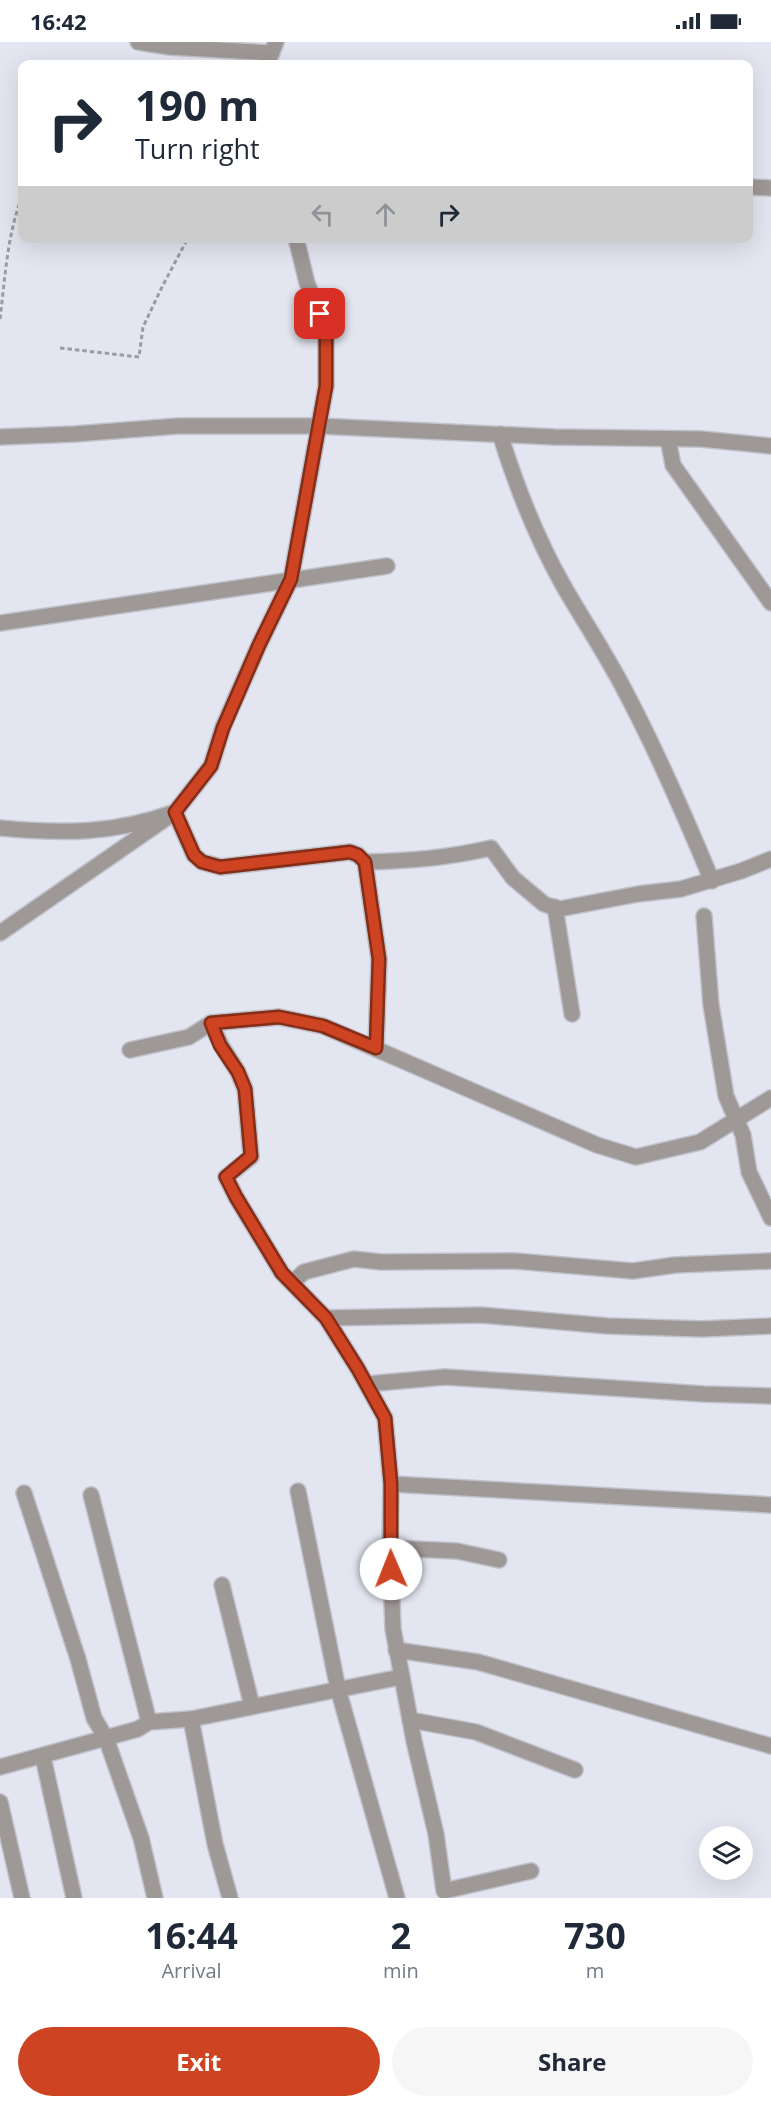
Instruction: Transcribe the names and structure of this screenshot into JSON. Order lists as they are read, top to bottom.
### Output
{
  "page": {
    "status": "16:42",
    "turn": ["190 m", "Turn right"],
    "eta": [
      "16:44",
      "Arrival",
      "2",
      "min",
      "730",
      "m"
    ],
    "buttons": ["Exit", "Share"]
  }
}
